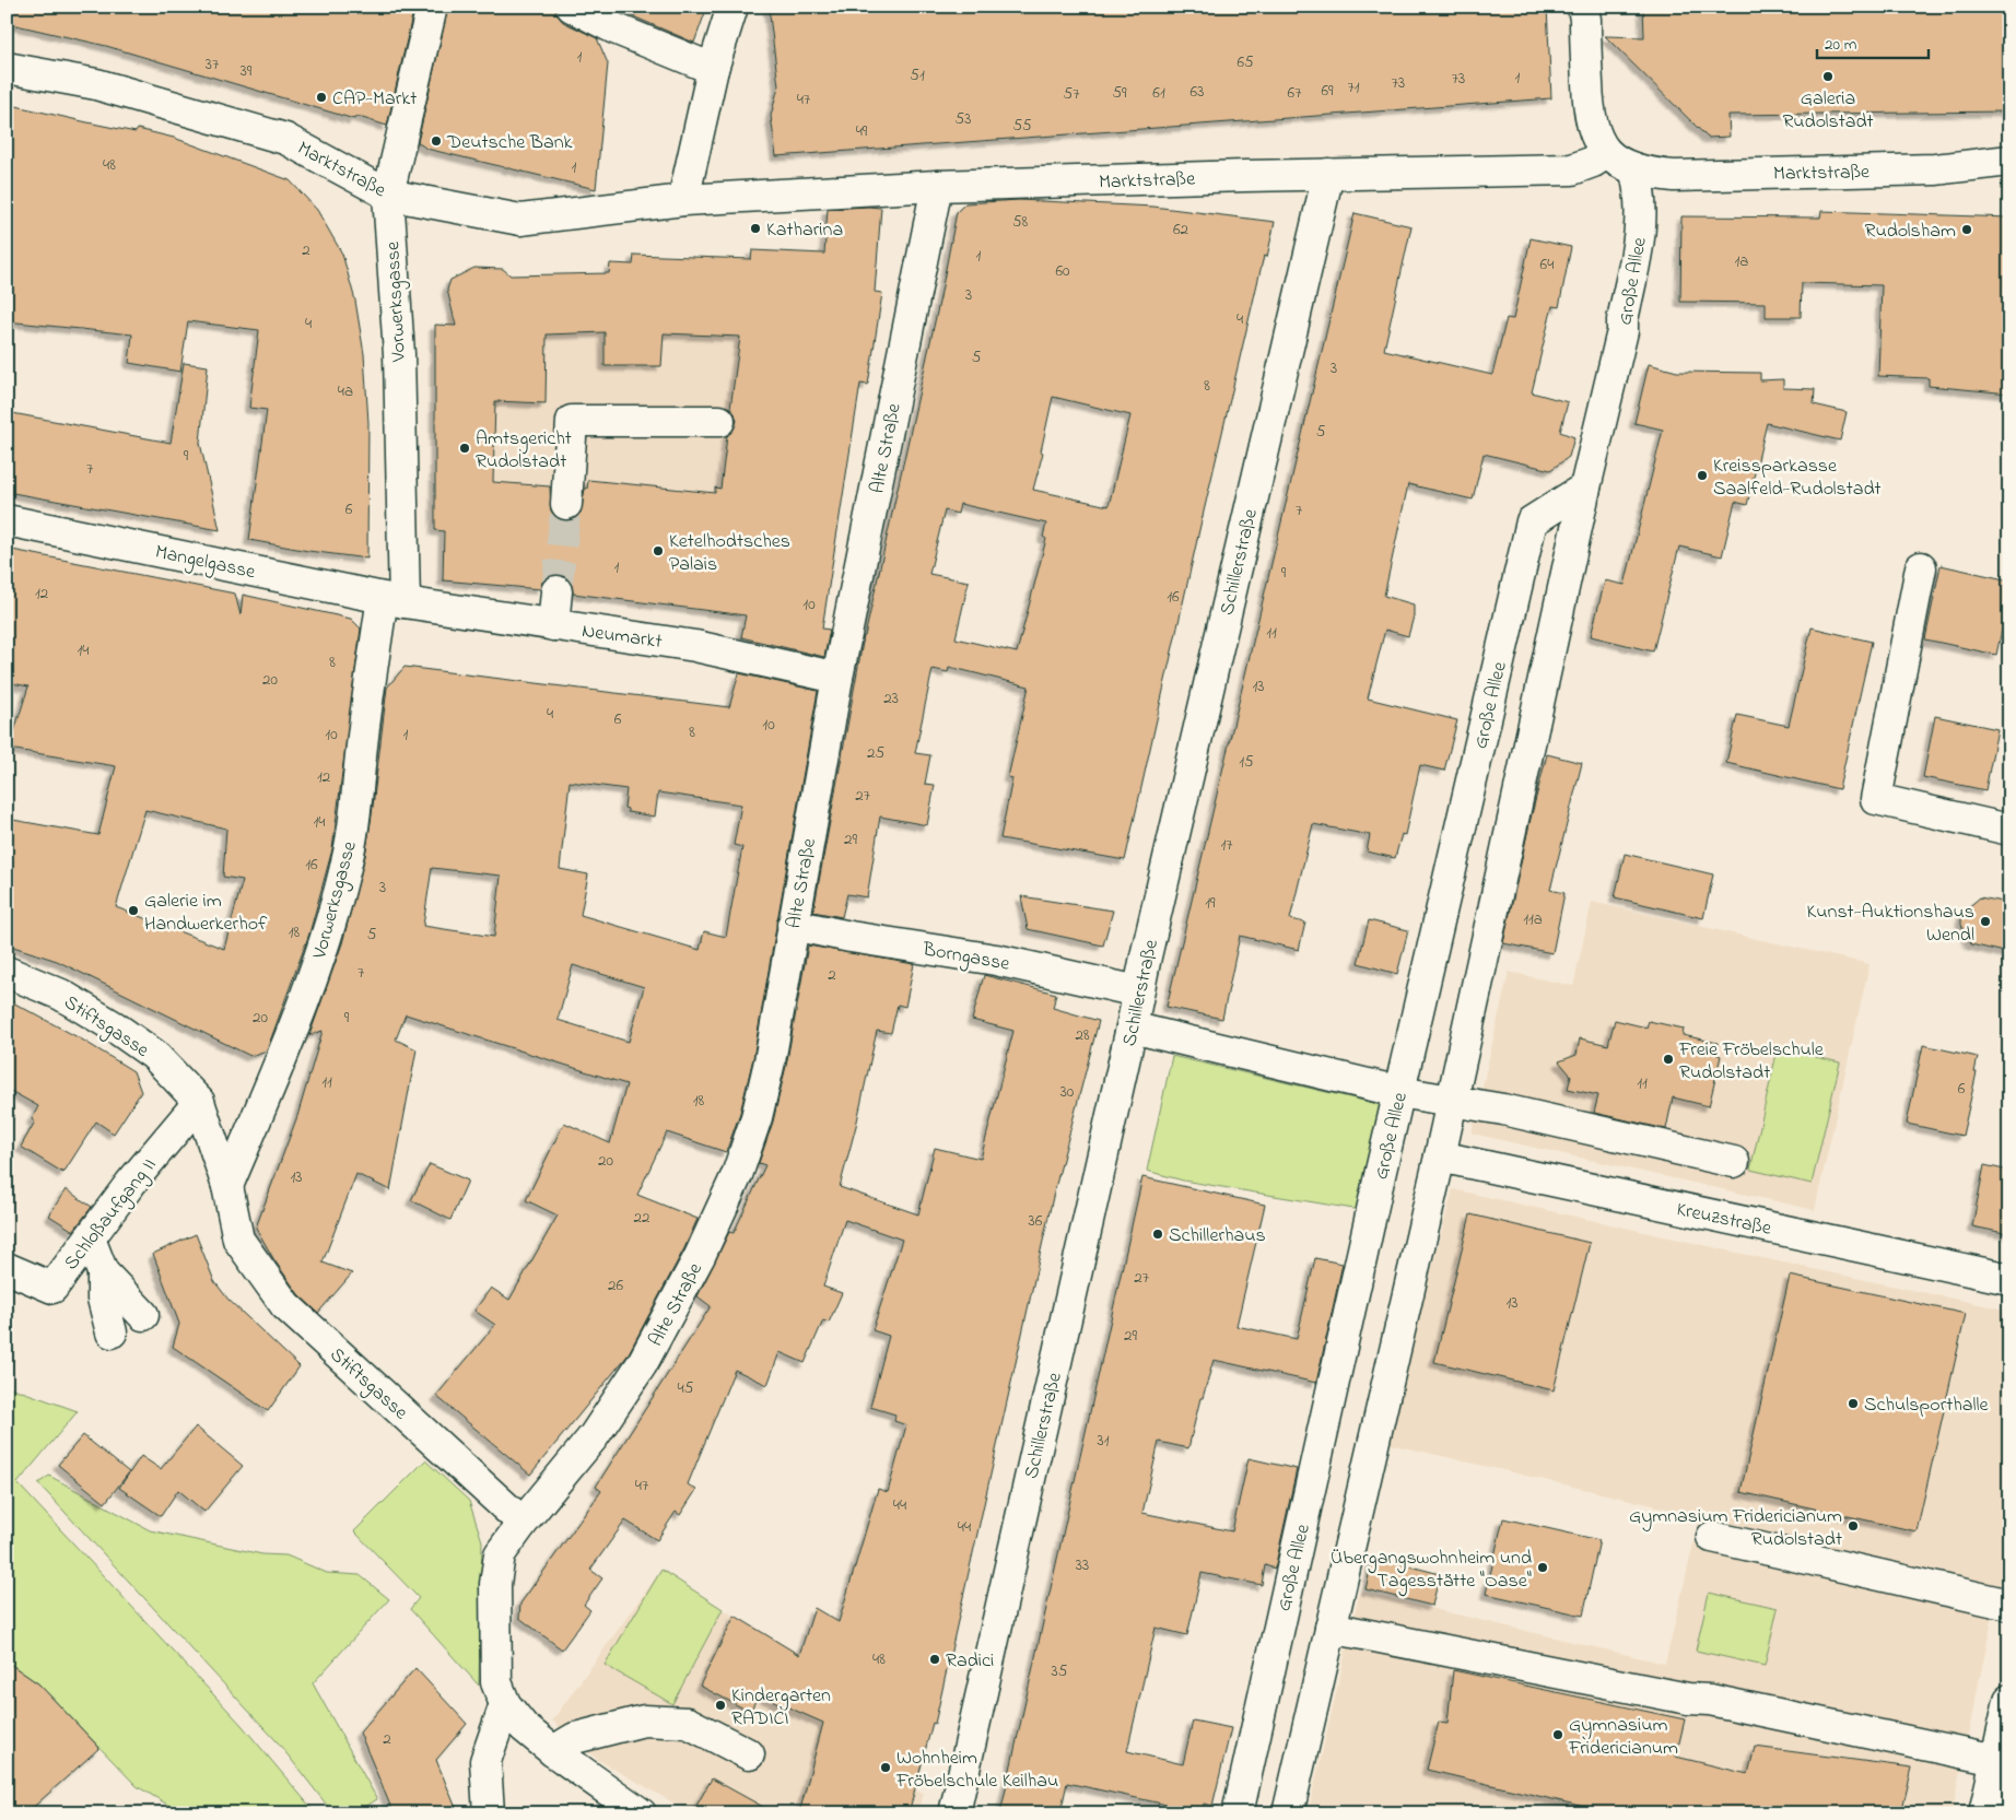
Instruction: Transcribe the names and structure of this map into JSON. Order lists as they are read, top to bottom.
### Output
{
  "streets": {
    "street": [
      "Marktstraße",
      "Große Allee",
      "Vorwerksgasse",
      "Alte Straße",
      "Mangelgasse",
      "Schillerstraße",
      "Neumarkt",
      "Borngasse",
      "Stiftsgasse",
      "Schloßaufgang II",
      "Kreuzstraße"
    ]
  },
  "crossings": [
    ["Marktstraße", "Große Allee"],
    ["Marktstraße", "Vorwerksgasse"],
    ["Marktstraße", "Alte Straße"],
    ["Marktstraße", "Schillerstraße"],
    ["Große Allee", "Kreuzstraße"],
    ["Vorwerksgasse", "Mangelgasse"],
    ["Vorwerksgasse", "Neumarkt"],
    ["Vorwerksgasse", "Stiftsgasse"],
    ["Alte Straße", "Neumarkt"],
    ["Alte Straße", "Borngasse"],
    ["Alte Straße", "Stiftsgasse"],
    ["Mangelgasse", "Neumarkt"],
    ["Schillerstraße", "Borngasse"],
    ["Stiftsgasse", "Schloßaufgang II"]
  ],
  "places": [
    "Galeria Rudolstadt",
    "CAP-Markt",
    "Deutsche Bank",
    "Katharina",
    "Rudolsham",
    "Amtsgericht Rudolstadt",
    "Kreissparkasse Saalfeld-Rudolstadt",
    "Ketelhodtsches Palais",
    "Galerie im Handwerkerhof",
    "Kunst-Auktionshaus Wendl",
    "Freie Fröbelschule Rudolstadt",
    "Schillerhaus",
    "Schulsporthalle",
    "Gymnasium Fridericianum Rudolstadt",
    "Übergangswohnheim und Tagesstätte \"Oase\"",
    "Radici",
    "Kindergarten RADICI",
    "Gymnasium Fridericianum",
    "Wohnheim Fröbelschule Keilhau"
  ],
  "house_numbers": [
    "1",
    "65",
    "37",
    "39",
    "51",
    "1",
    "73",
    "73",
    "71",
    "69",
    "63",
    "59",
    "61",
    "67",
    "57",
    "47",
    "53",
    "55",
    "49",
    "48",
    "1",
    "58",
    "62",
    "2",
    "1",
    "1a",
    "64",
    "60",
    "3",
    "4",
    "4",
    "5",
    "3",
    "8",
    "4a",
    "5",
    "9",
    "7",
    "6",
    "7",
    "1",
    "9",
    "12",
    "16",
    "10",
    "11",
    "14",
    "8",
    "20",
    "13",
    "23",
    "4",
    "6",
    "10",
    "8",
    "10",
    "1",
    "25",
    "15",
    "12",
    "27",
    "14",
    "29",
    "17",
    "16",
    "3",
    "19",
    "11a",
    "18",
    "5",
    "7",
    "2",
    "20",
    "9",
    "28",
    "11",
    "11",
    "6",
    "30",
    "18",
    "20",
    "13",
    "22",
    "36",
    "27",
    "26",
    "13",
    "29",
    "45",
    "31",
    "47",
    "44",
    "44",
    "33",
    "48",
    "35",
    "2"
  ],
  "scale_bar": "20 m"
}
